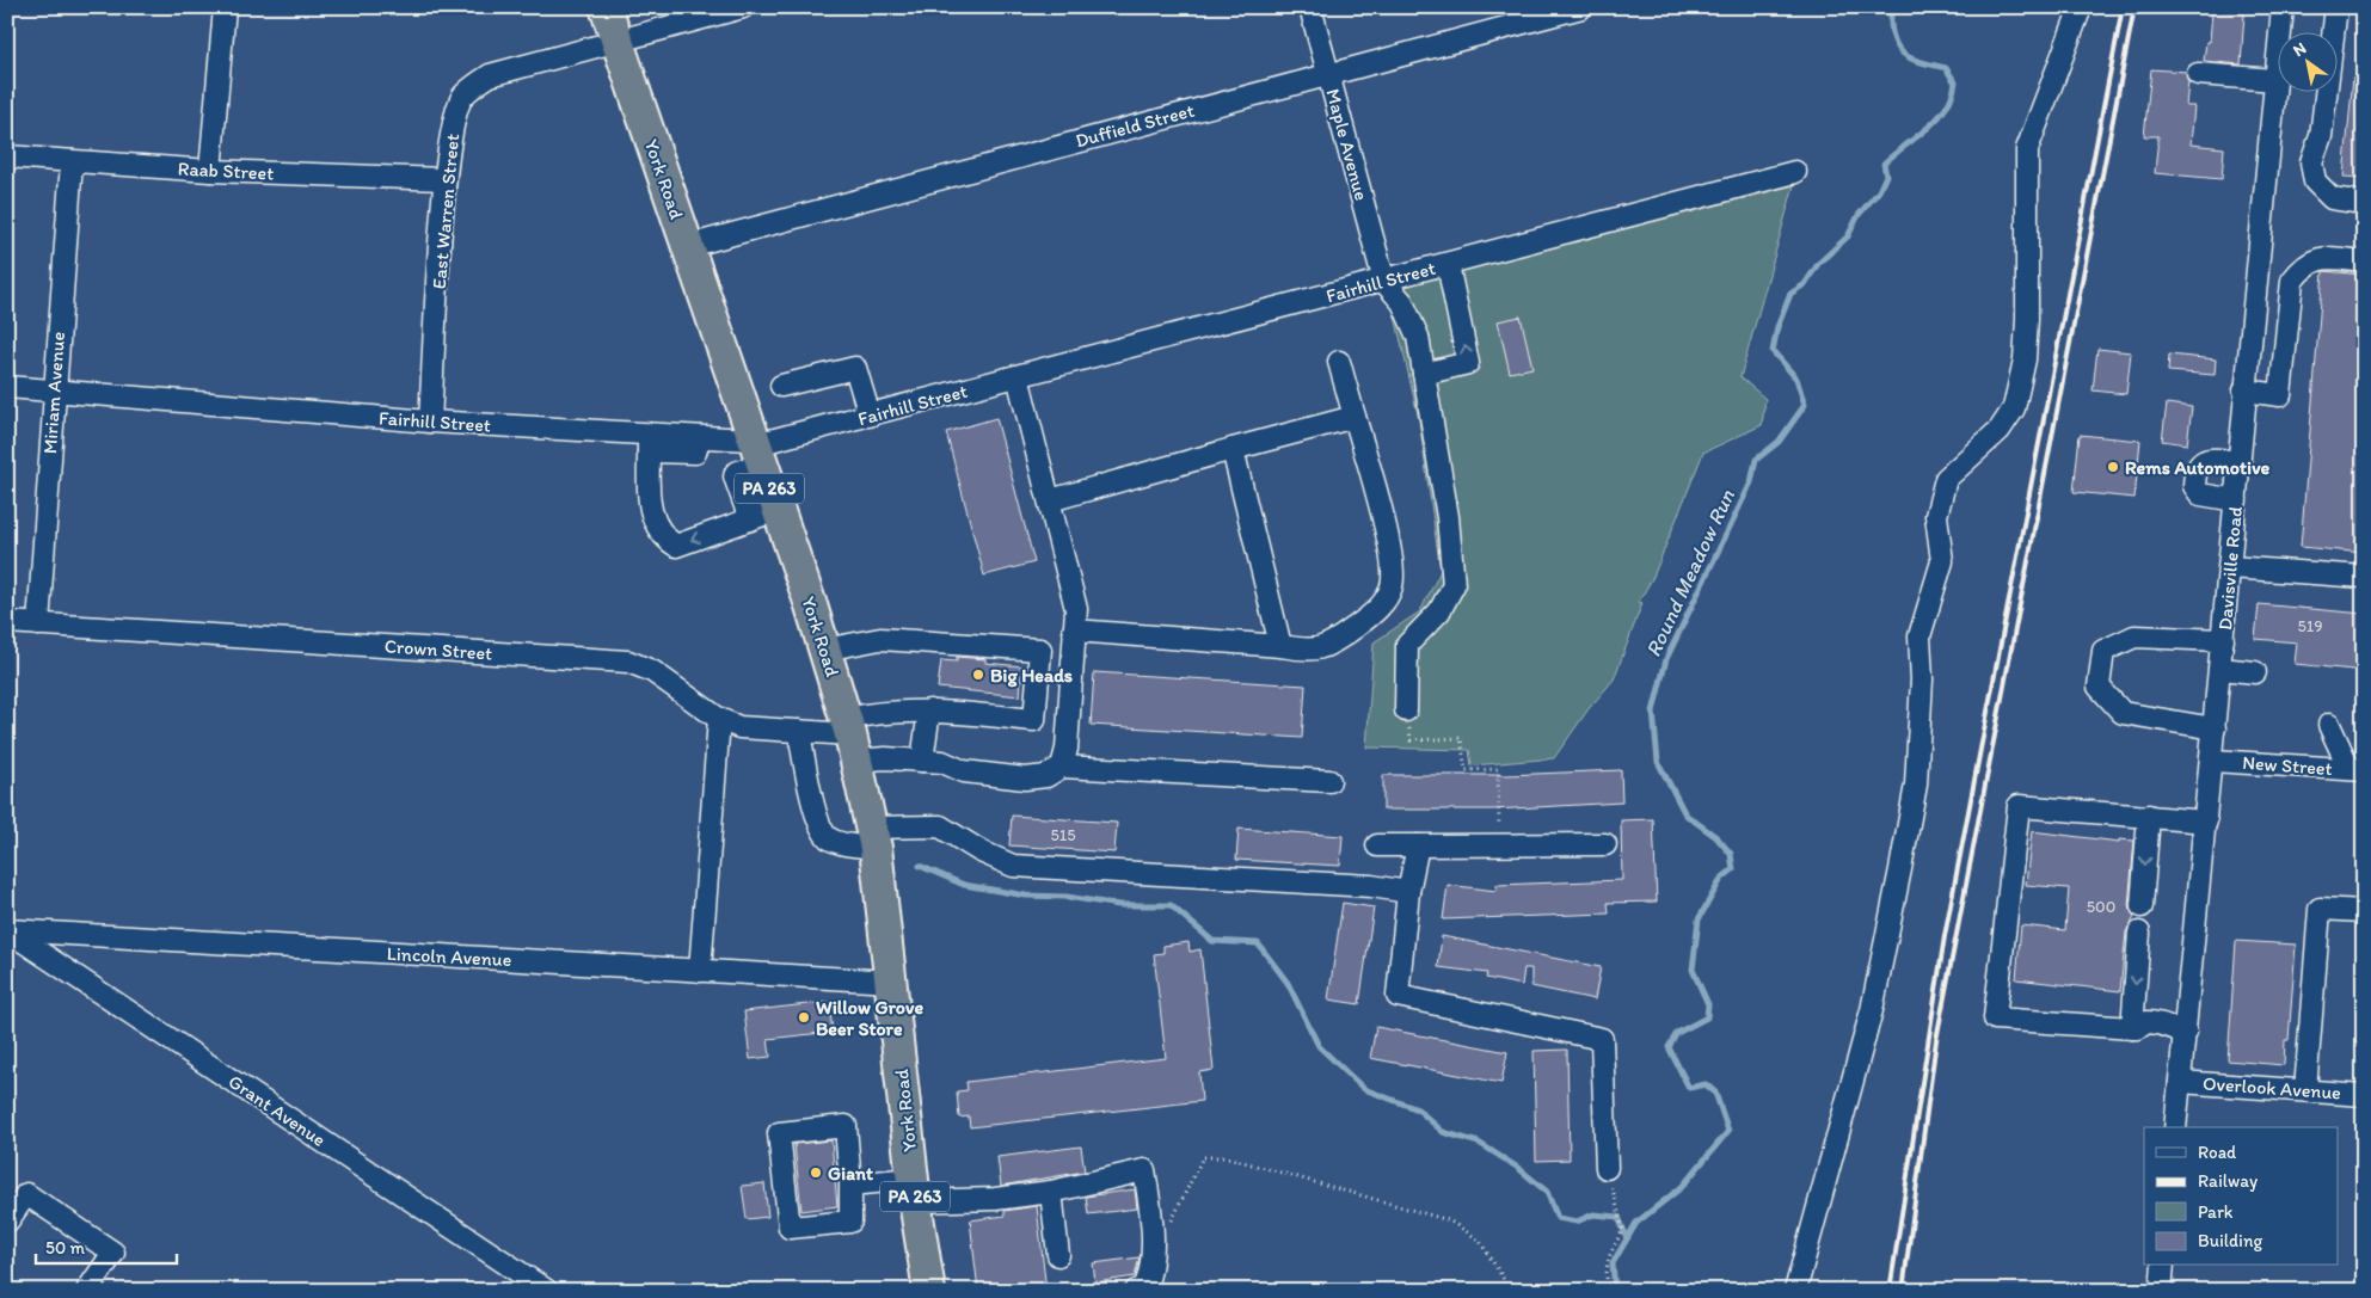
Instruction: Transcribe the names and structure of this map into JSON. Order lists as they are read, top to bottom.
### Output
{
  "streets": {
    "highway": ["York Road", "PA 263"],
    "street": [
      "Duffield Street",
      "Maple Avenue",
      "Raab Street",
      "East Warren Street",
      "Fairhill Street",
      "Miriam Avenue",
      "Davisville Road",
      "Crown Street",
      "New Street",
      "Lincoln Avenue",
      "Overlook Avenue",
      "Grant Avenue"
    ]
  },
  "crossings": [
    ["Duffield Street", "Maple Avenue"],
    ["Duffield Street", "York Road"],
    ["Maple Avenue", "Fairhill Street"],
    ["Raab Street", "East Warren Street"],
    ["Raab Street", "Miriam Avenue"],
    ["York Road", "East Warren Street"],
    ["York Road", "Fairhill Street"],
    ["York Road", "Crown Street"],
    ["York Road", "Lincoln Avenue"],
    ["East Warren Street", "Fairhill Street"],
    ["Fairhill Street", "Miriam Avenue"],
    ["Miriam Avenue", "Crown Street"],
    ["Davisville Road", "New Street"],
    ["Davisville Road", "Overlook Avenue"],
    ["Lincoln Avenue", "Grant Avenue"]
  ],
  "water": ["Round Meadow Run"],
  "places": [
    "Rems Automotive",
    "Big Heads",
    "Willow Grove Beer Store",
    "Giant"
  ],
  "house_numbers": ["519", "515", "500"],
  "legend": [
    "Road",
    "Railway",
    "Park",
    "Building"
  ],
  "scale_bar": "50 m",
  "north": "top left"
}
